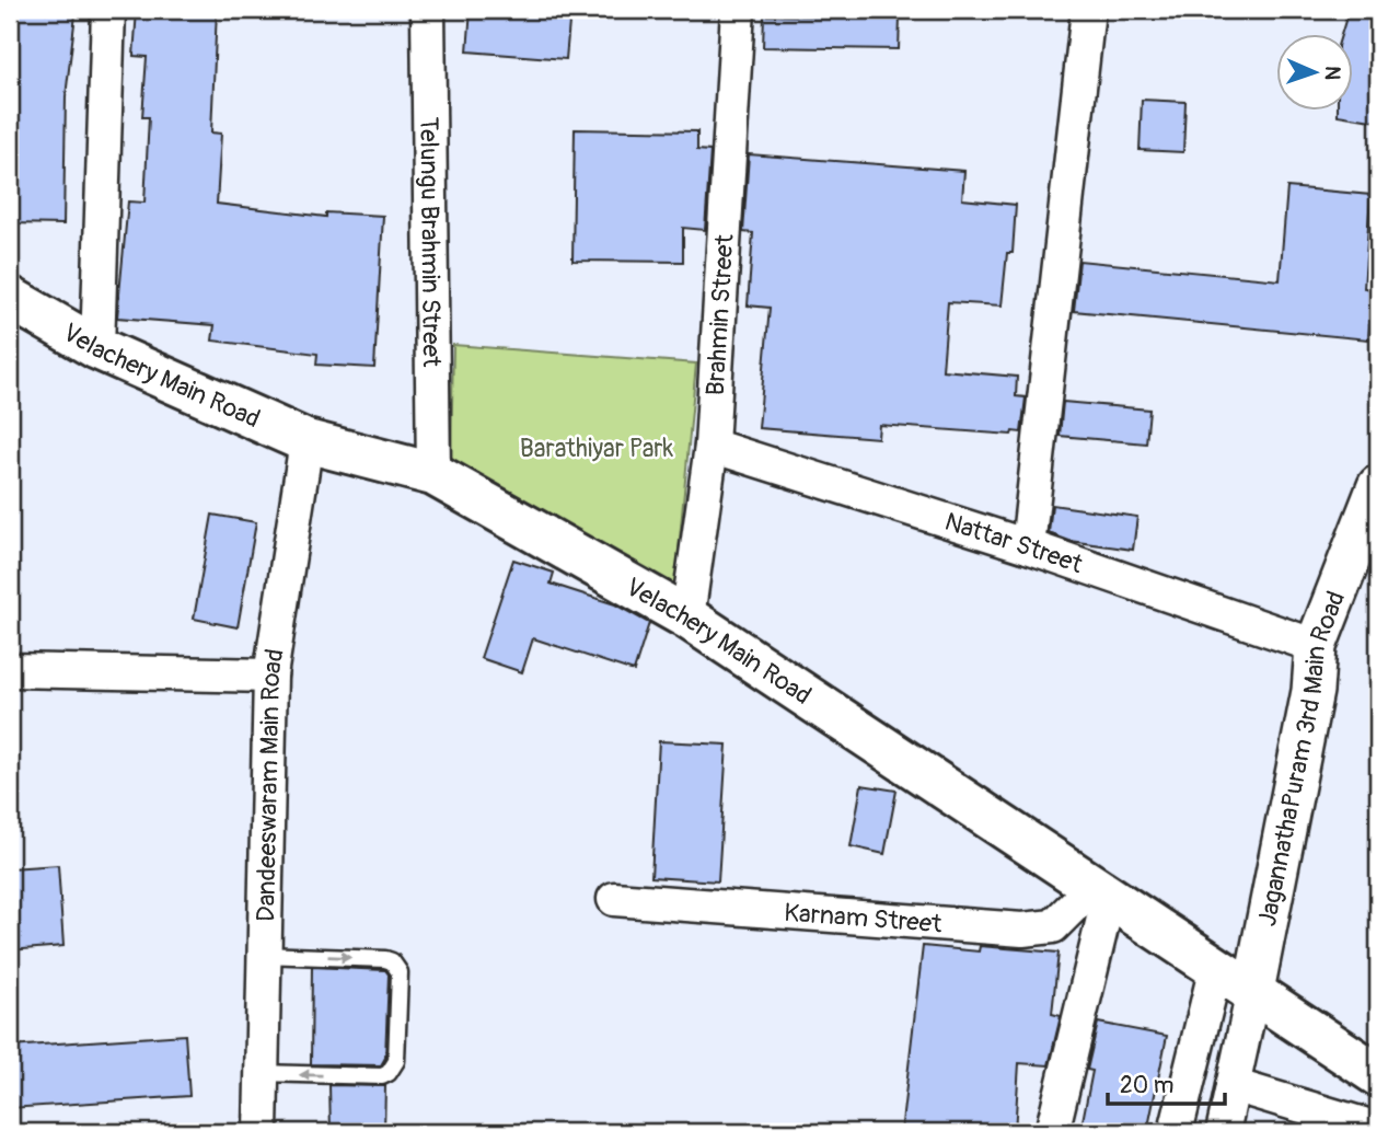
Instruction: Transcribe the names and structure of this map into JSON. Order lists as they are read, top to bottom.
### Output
{
  "streets": {
    "main road": ["Velachery Main Road"],
    "street": [
      "Telungu Brahmin Street",
      "Brahmin Street",
      "Nattar Street",
      "JagannathaPuram 3rd Main Road",
      "Dandeeswaram Main Road",
      "Karnam Street"
    ]
  },
  "crossings": [
    ["Telungu Brahmin Street", "Velachery Main Road"],
    ["Brahmin Street", "Velachery Main Road"],
    ["Brahmin Street", "Nattar Street"],
    ["Velachery Main Road", "JagannathaPuram 3rd Main Road"],
    ["Velachery Main Road", "Dandeeswaram Main Road"],
    ["Velachery Main Road", "Karnam Street"],
    ["Nattar Street", "JagannathaPuram 3rd Main Road"]
  ],
  "parks": ["Barathiyar Park"],
  "scale_bar": "20 m",
  "north": "right"
}
